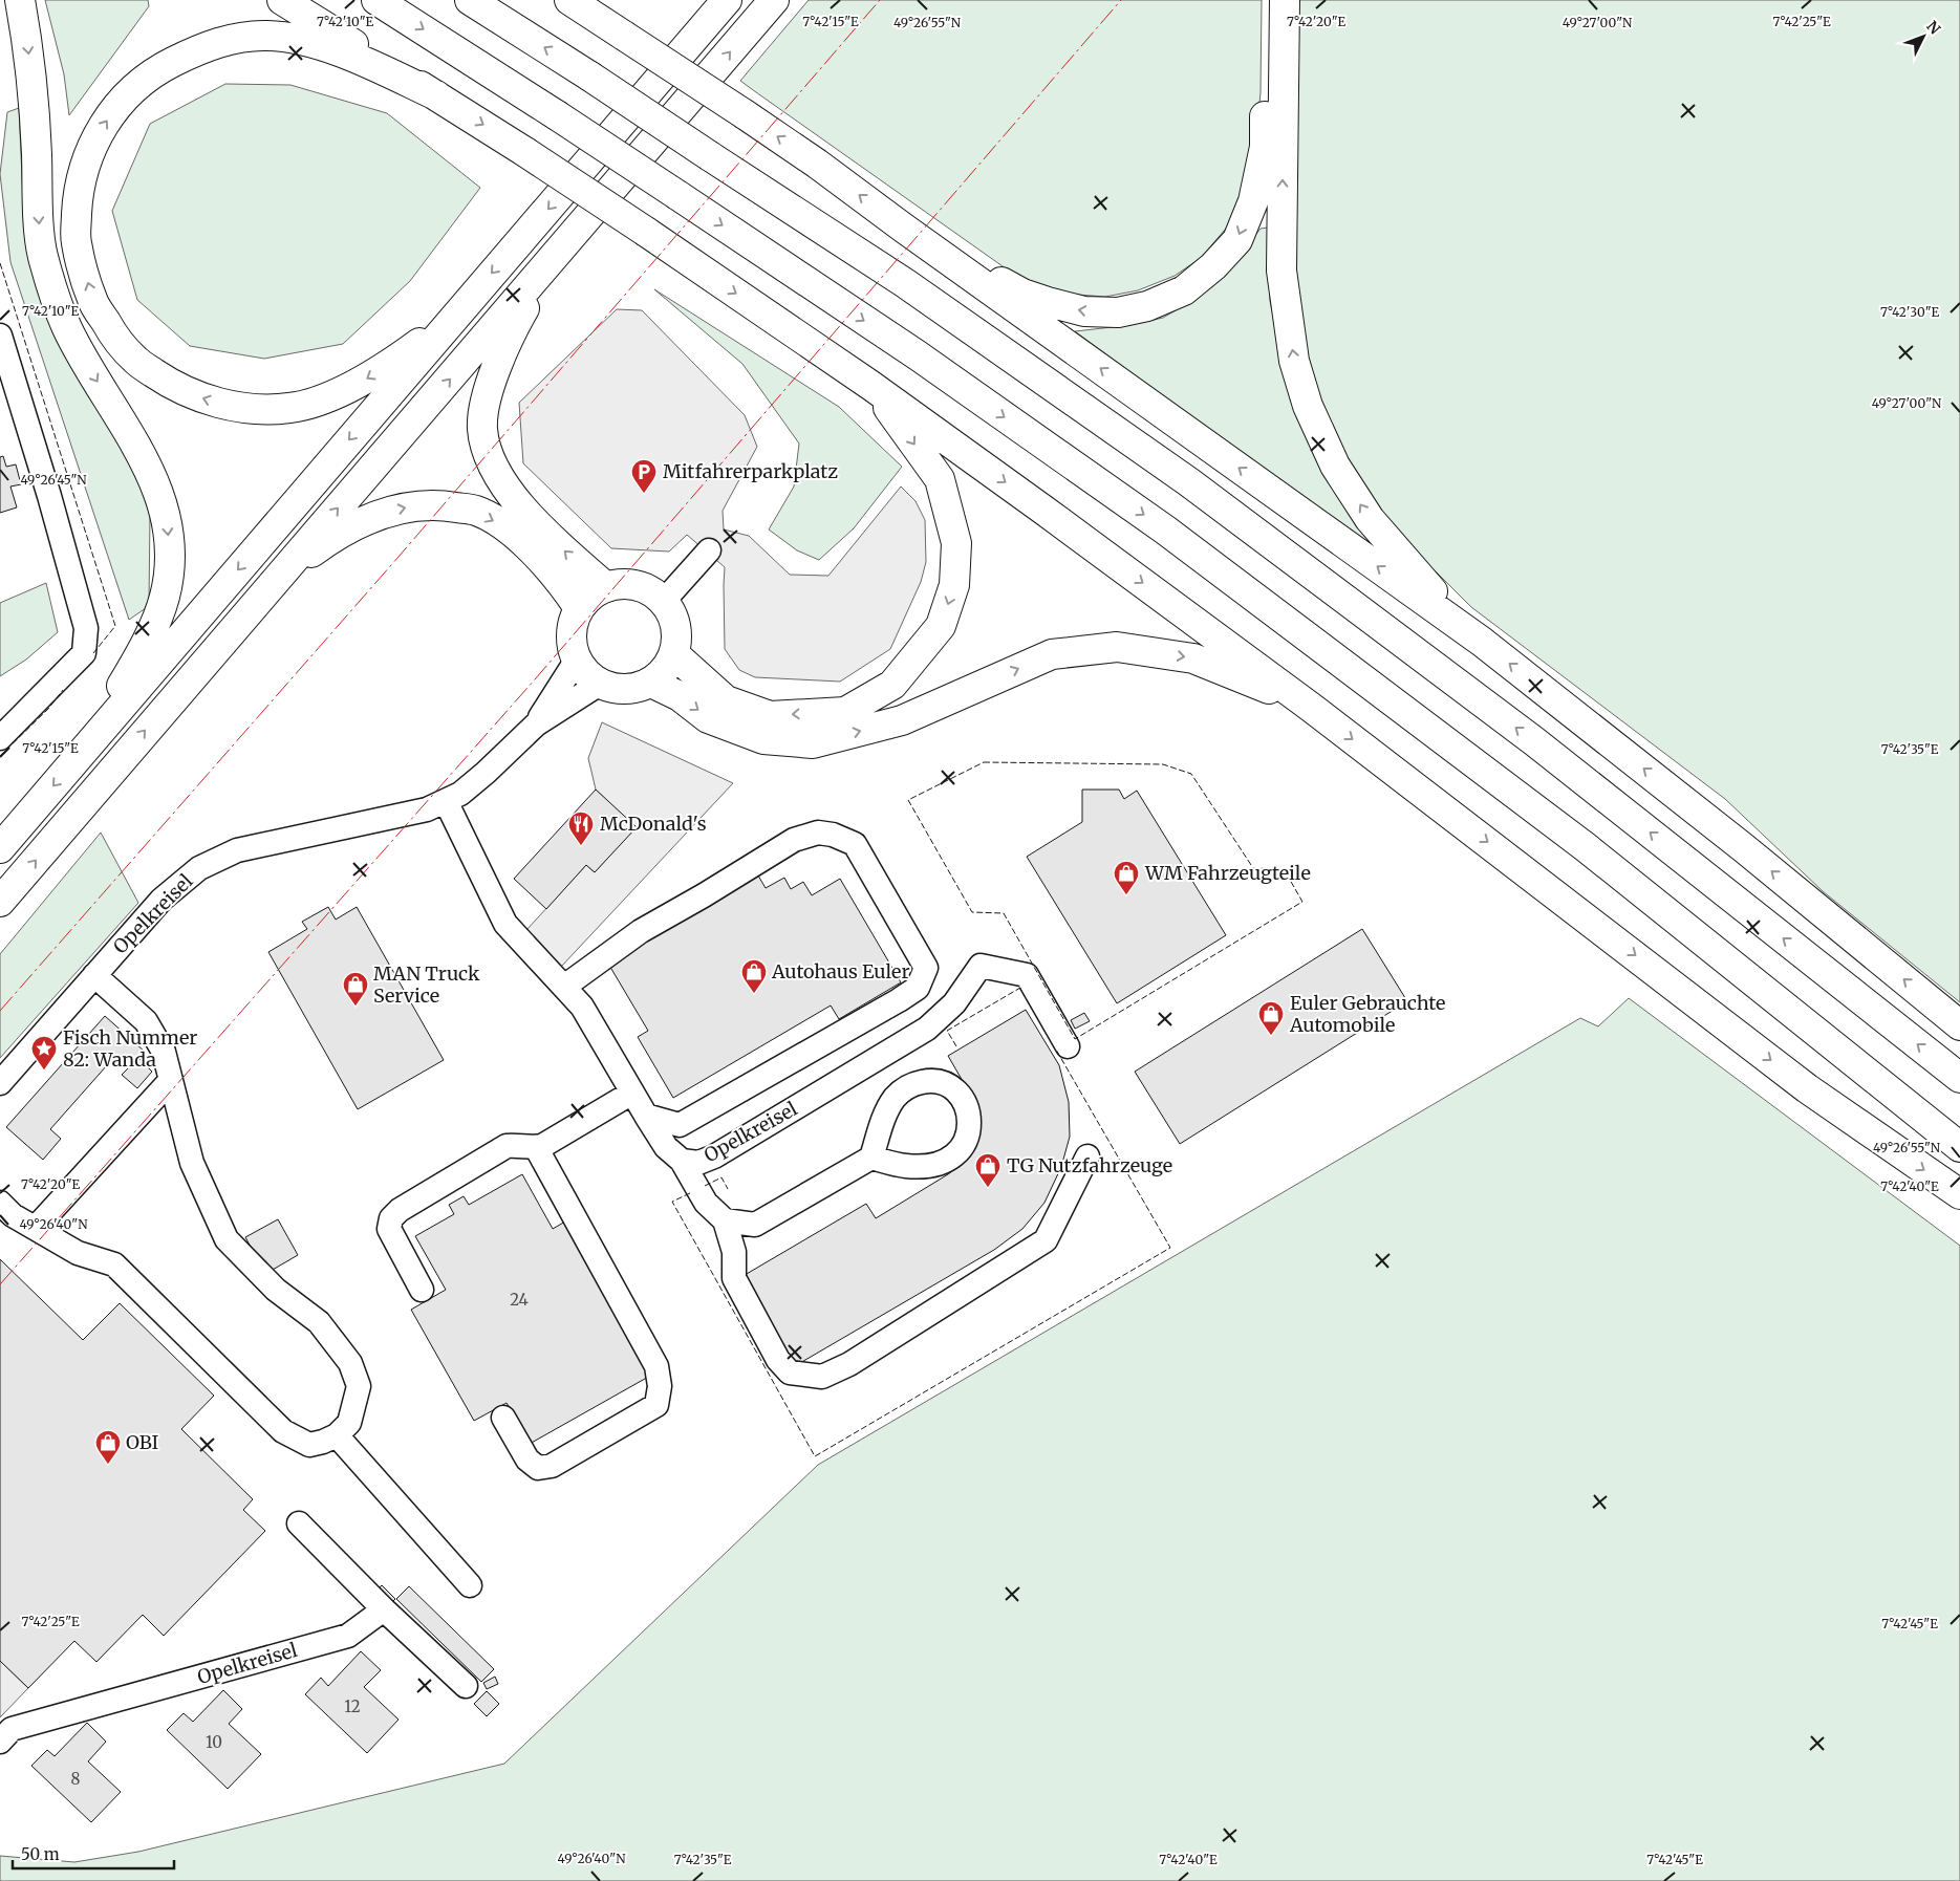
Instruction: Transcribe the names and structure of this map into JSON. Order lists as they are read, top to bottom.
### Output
{
  "streets": {
    "street": ["Opelkreisel"]
  },
  "places": {
    "parking": ["Mitfahrerparkplatz"],
    "restaurant": ["McDonald's"],
    "shop": [
      "WM Fahrzeugteile",
      "Autohaus Euler",
      "MAN Truck Service",
      "Euler Gebrauchte Automobile",
      "TG Nutzfahrzeuge",
      "OBI"
    ],
    "place": ["Fisch Nummer 82: Wanda"]
  },
  "house_numbers": [
    "24",
    "12",
    "10",
    "8"
  ],
  "scale_bar": "50 m",
  "north": "top right",
  "coordinates": [
    "7°42'10\"E",
    "7°42'15\"E",
    "7°42'20\"E",
    "7°42'25\"E",
    "49°26'55\"N",
    "49°27'00\"N",
    "7°42'30\"E",
    "49°26'45\"N",
    "7°42'35\"E",
    "7°42'40\"E",
    "49°26'40\"N",
    "7°42'45\"E"
  ]
}
